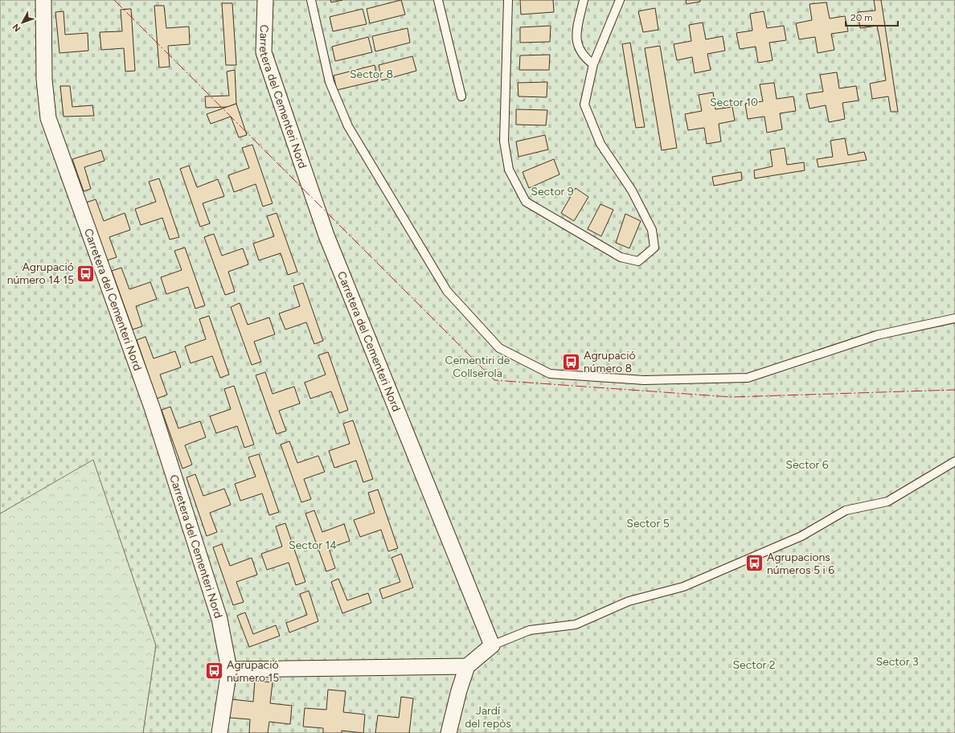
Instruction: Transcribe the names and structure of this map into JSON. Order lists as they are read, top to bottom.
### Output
{
  "streets": {
    "street": ["Carretera del Cementeri Nord"]
  },
  "parks": [
    "Sector 8",
    "Sector 10",
    "Sector 9",
    "Cementiri de Collserola",
    "Sector 6",
    "Sector 5",
    "Sector 14",
    "Sector 3",
    "Sector 2",
    "Jardí del repòs"
  ],
  "places": {
    "bus stop": [
      "Agrupació número 14·15",
      "Agrupació número 8",
      "Agrupacions números 5 i 6",
      "Agrupació número 15"
    ]
  },
  "scale_bar": "20 m",
  "north": "bottom left"
}
